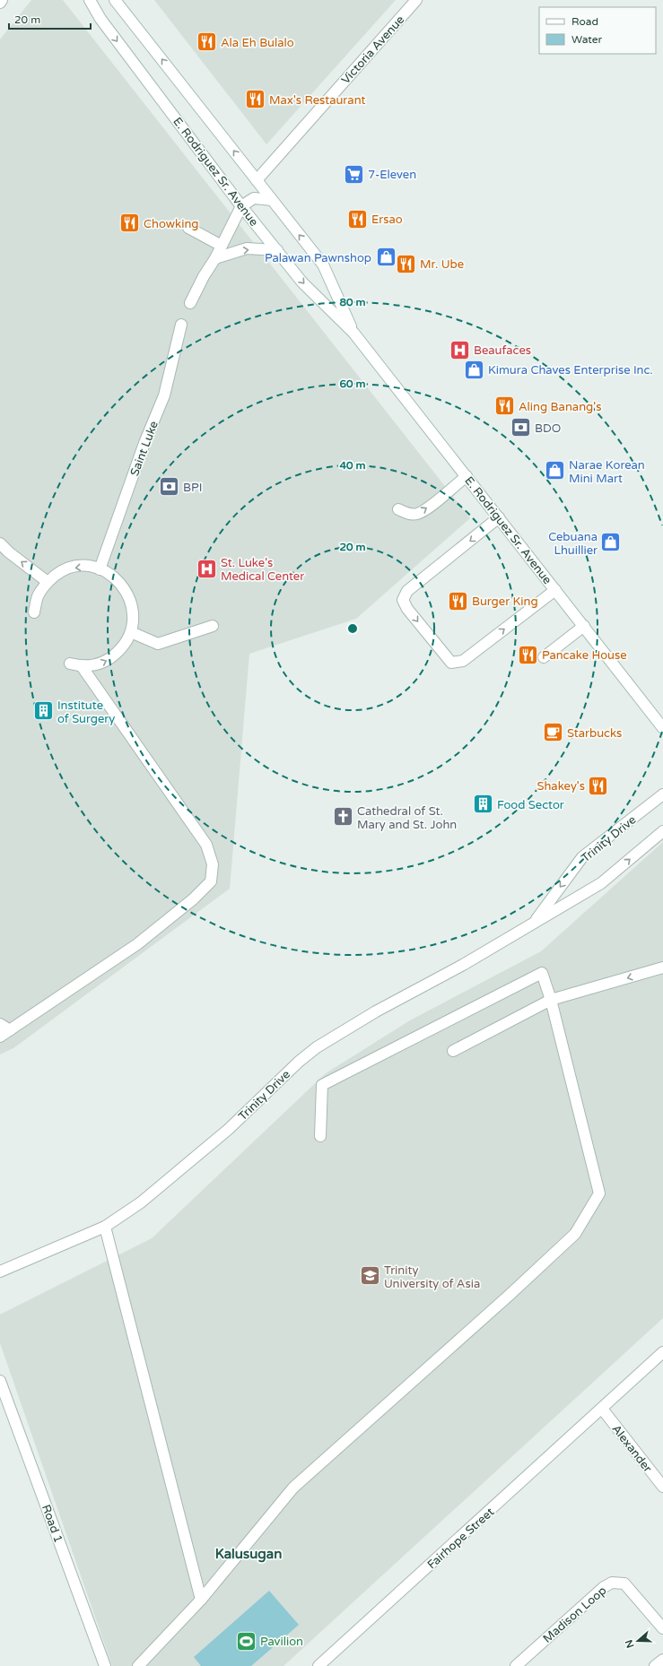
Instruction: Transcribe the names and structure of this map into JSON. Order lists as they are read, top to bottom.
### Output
{
  "streets": {
    "street": [
      "Victoria Avenue",
      "E. Rodriguez Sr. Avenue",
      "Saint Luke",
      "Trinity Drive",
      "Alexander",
      "Road 1",
      "Fairhope Street",
      "Madison Loop"
    ]
  },
  "crossings": [
    ["Victoria Avenue", "E. Rodriguez Sr. Avenue"],
    ["Alexander", "Fairhope Street"]
  ],
  "districts": ["Kalusugan"],
  "places": {
    "restaurant": [
      "Ala Eh Bulalo",
      "Max's Restaurant",
      "Ersao",
      "Chowking",
      "Mr. Ube",
      "Aling Banang's",
      "Burger King",
      "Pancake House",
      "Shakey's"
    ],
    "supermarket": ["7-Eleven"],
    "shop": [
      "Palawan Pawnshop",
      "Kimura Chaves Enterprise Inc.",
      "Narae Korean Mini Mart",
      "Cebuana Lhuillier"
    ],
    "hospital": ["Beaufaces", "St. Luke's Medical Center"],
    "bank": ["BDO", "BPI"],
    "building": ["Institute of Surgery", "Food Sector"],
    "cafe": ["Starbucks"],
    "church": ["Cathedral of St. Mary and St. John"],
    "school or university": ["Trinity University of Asia"],
    "sports": ["Pavilion"]
  },
  "legend": ["Road", "Water"],
  "scale_bar": "20 m",
  "north": "left",
  "rings": [
    "80 m",
    "60 m",
    "40 m",
    "20 m"
  ]
}
